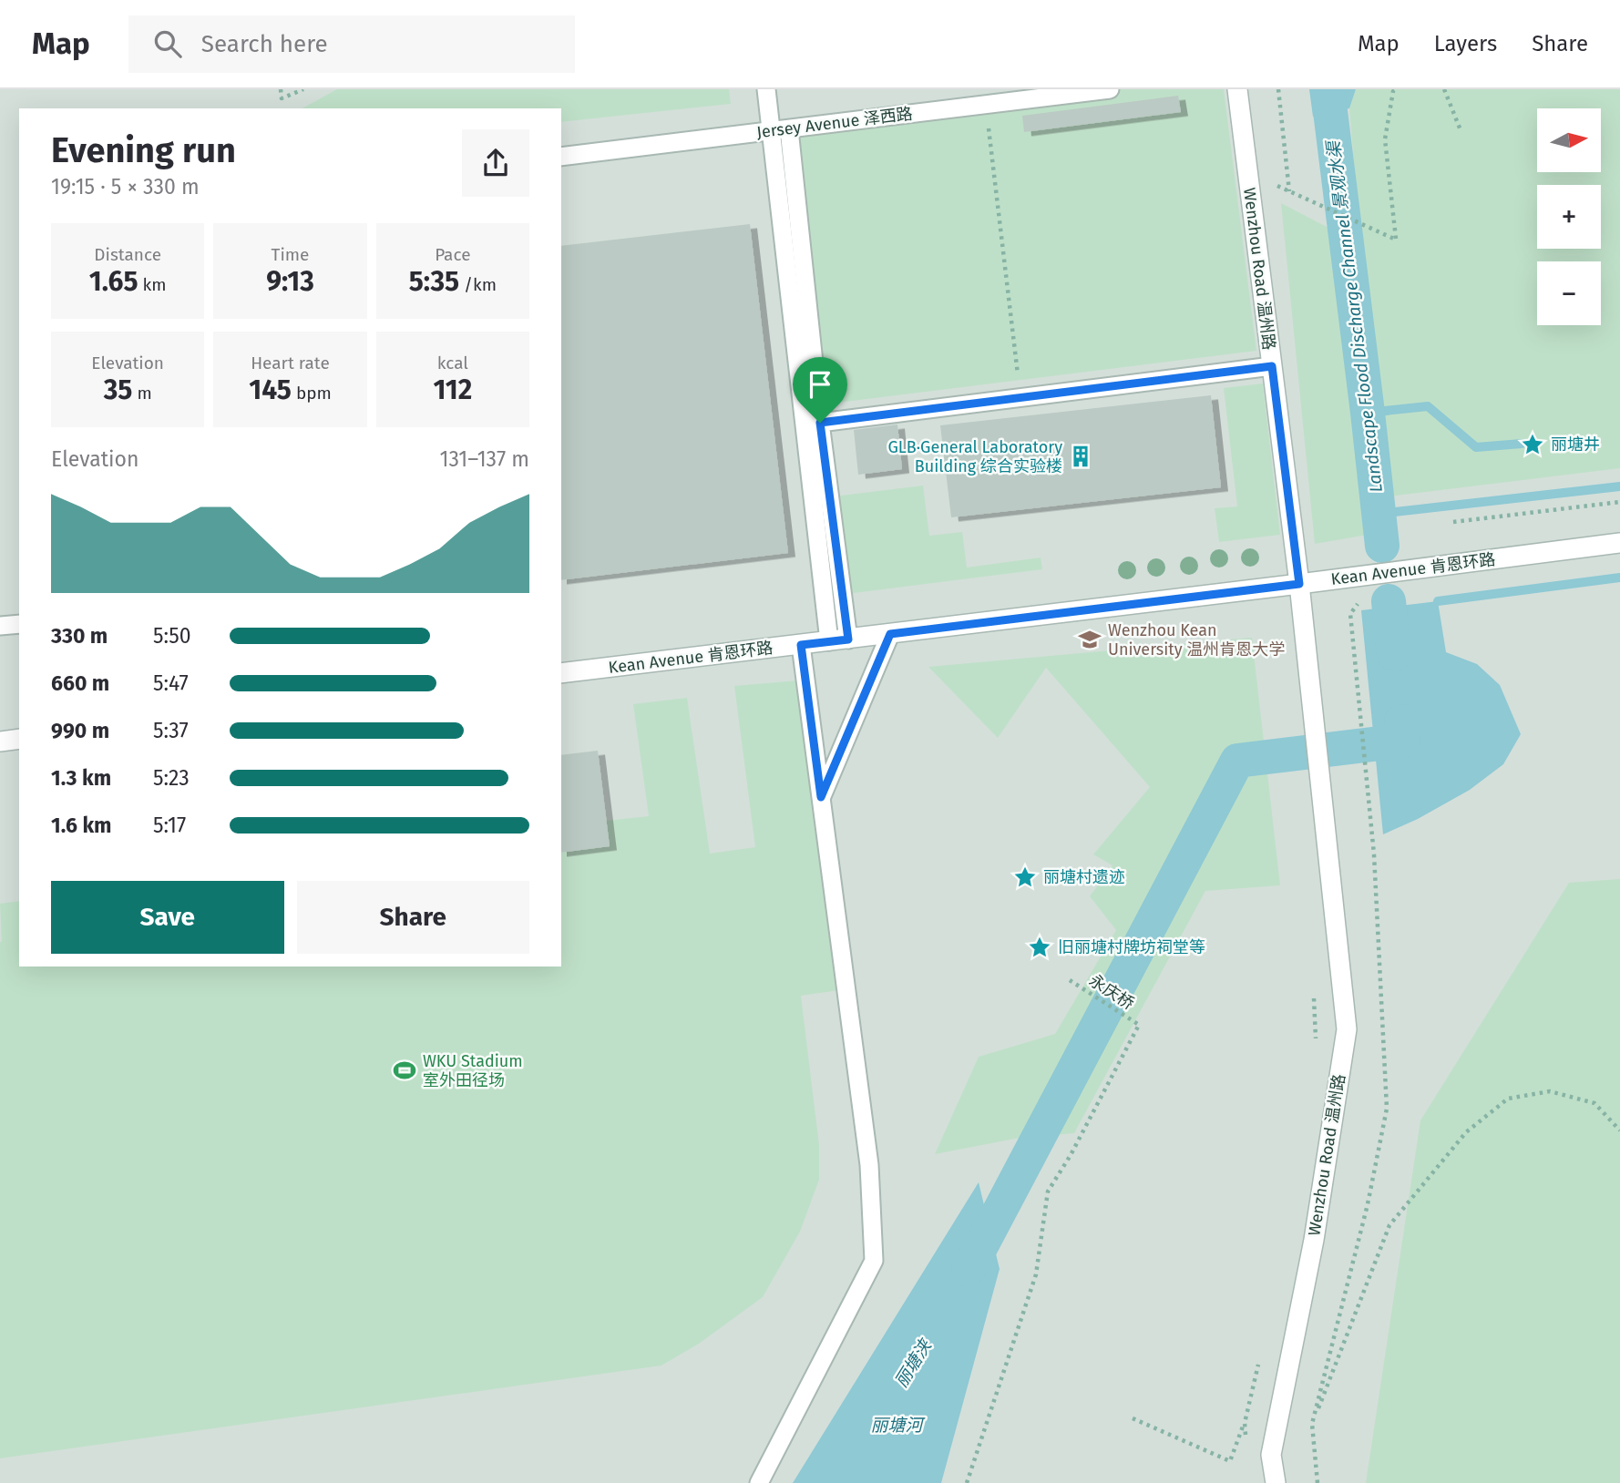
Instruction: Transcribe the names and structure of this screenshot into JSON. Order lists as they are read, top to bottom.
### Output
{
  "streets": {
    "street": ["Wenzhou Road 温州路", "Kean Avenue 肯恩环路"],
    "lane": ["Jersey Avenue 泽西路"],
    "path": ["永庆桥"]
  },
  "crossings": [
    ["Wenzhou Road 温州路", "Kean Avenue 肯恩环路"]
  ],
  "water": ["Landscape Flood Discharge Channel 景观水渠", "丽塘浃", "丽塘河"],
  "places": {
    "place": ["丽塘井", "丽塘村遗迹", "旧丽塘村牌坊祠堂等"],
    "building": ["GLB·General Laboratory Building 综合实验楼"],
    "school or university": ["Wenzhou Kean University 温州肯恩大学"],
    "sports": ["WKU Stadium 室外田径场"]
  },
  "north": "right",
  "page": {
    "header": "Map",
    "search": "Search here",
    "nav": ["Map", "Layers", "Share"],
    "map_buttons": ["+", "−"],
    "heading": ["Evening run", "19:15 · 5 × 330 m"],
    "stats": [
      ["Distance", "1.65 km"],
      ["Time", "9:13"],
      ["Pace", "5:35 /km"],
      ["Elevation", "35 m"],
      ["Heart rate", "145 bpm"],
      ["kcal", "112"]
    ],
    "chart": ["Elevation", "131–137 m"],
    "list": [
      {
        "name": "330 m",
        "note": "5:50"
      },
      {
        "name": "660 m",
        "note": "5:47"
      },
      {
        "name": "990 m",
        "note": "5:37"
      },
      {
        "name": "1.3 km",
        "note": "5:23"
      },
      {
        "name": "1.6 km",
        "note": "5:17"
      }
    ],
    "buttons": ["Save", "Share"]
  }
}
